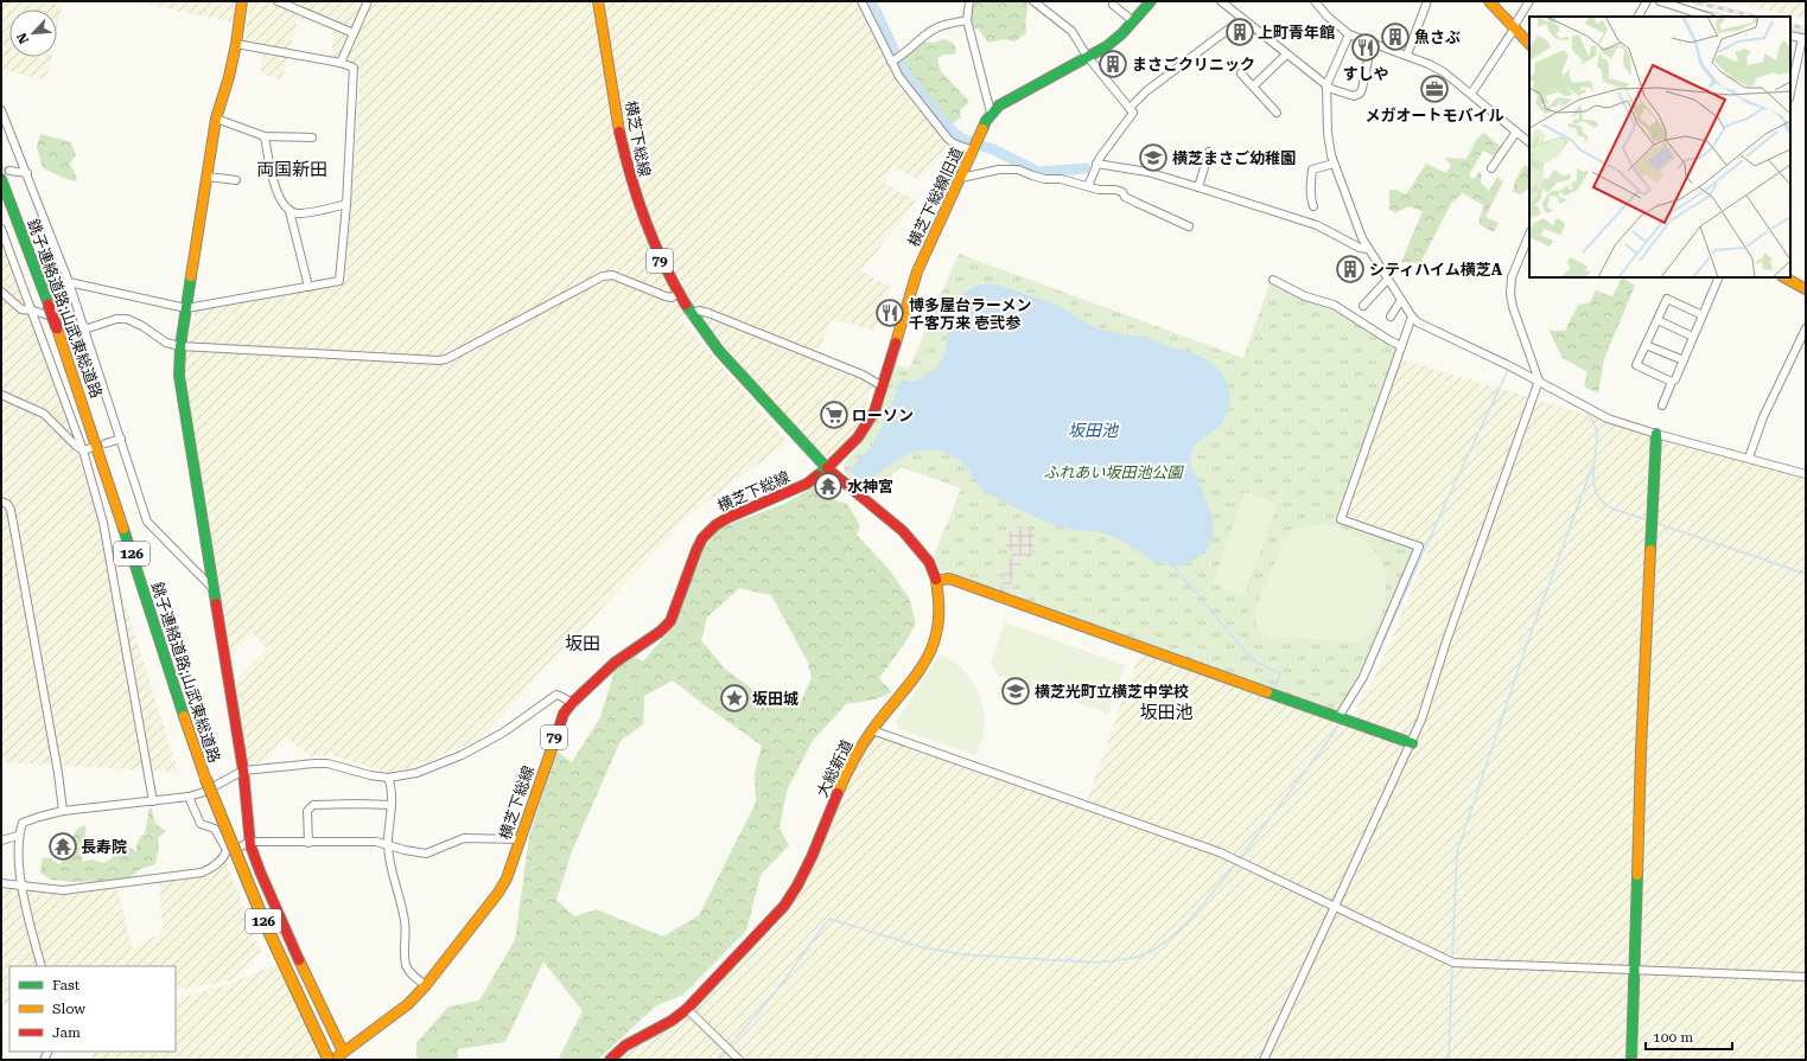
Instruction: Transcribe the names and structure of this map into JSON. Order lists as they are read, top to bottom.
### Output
{
  "streets": {
    "main road": [
      "横芝下総線",
      "横芝下総線旧道",
      "79",
      "銚子連絡道路;山武東総道路",
      "126",
      "大総新道"
    ]
  },
  "crossings": [
    ["横芝下総線", "横芝下総線旧道"],
    ["横芝下総線", "大総新道"],
    ["横芝下総線旧道", "大総新道"]
  ],
  "districts": ["両国新田", "坂田", "坂田池"],
  "water": ["坂田池"],
  "parks": ["ふれあい坂田池公園"],
  "places": {
    "building": [
      "上町青年館",
      "魚さぶ",
      "まさごクリニック",
      "シティハイム横芝A"
    ],
    "restaurant": ["すしや", "博多屋台ラーメン 千客万来 壱弐参"],
    "office": ["メガオートモバイル"],
    "school or university": ["横芝まさご幼稚園", "横芝光町立横芝中学校"],
    "supermarket": ["ローソン"],
    "temple": ["水神宮", "長寿院"],
    "place": ["坂田城"]
  },
  "legend": ["Fast", "Slow", "Jam"],
  "scale_bar": "100 m",
  "north": "bottom left"
}
